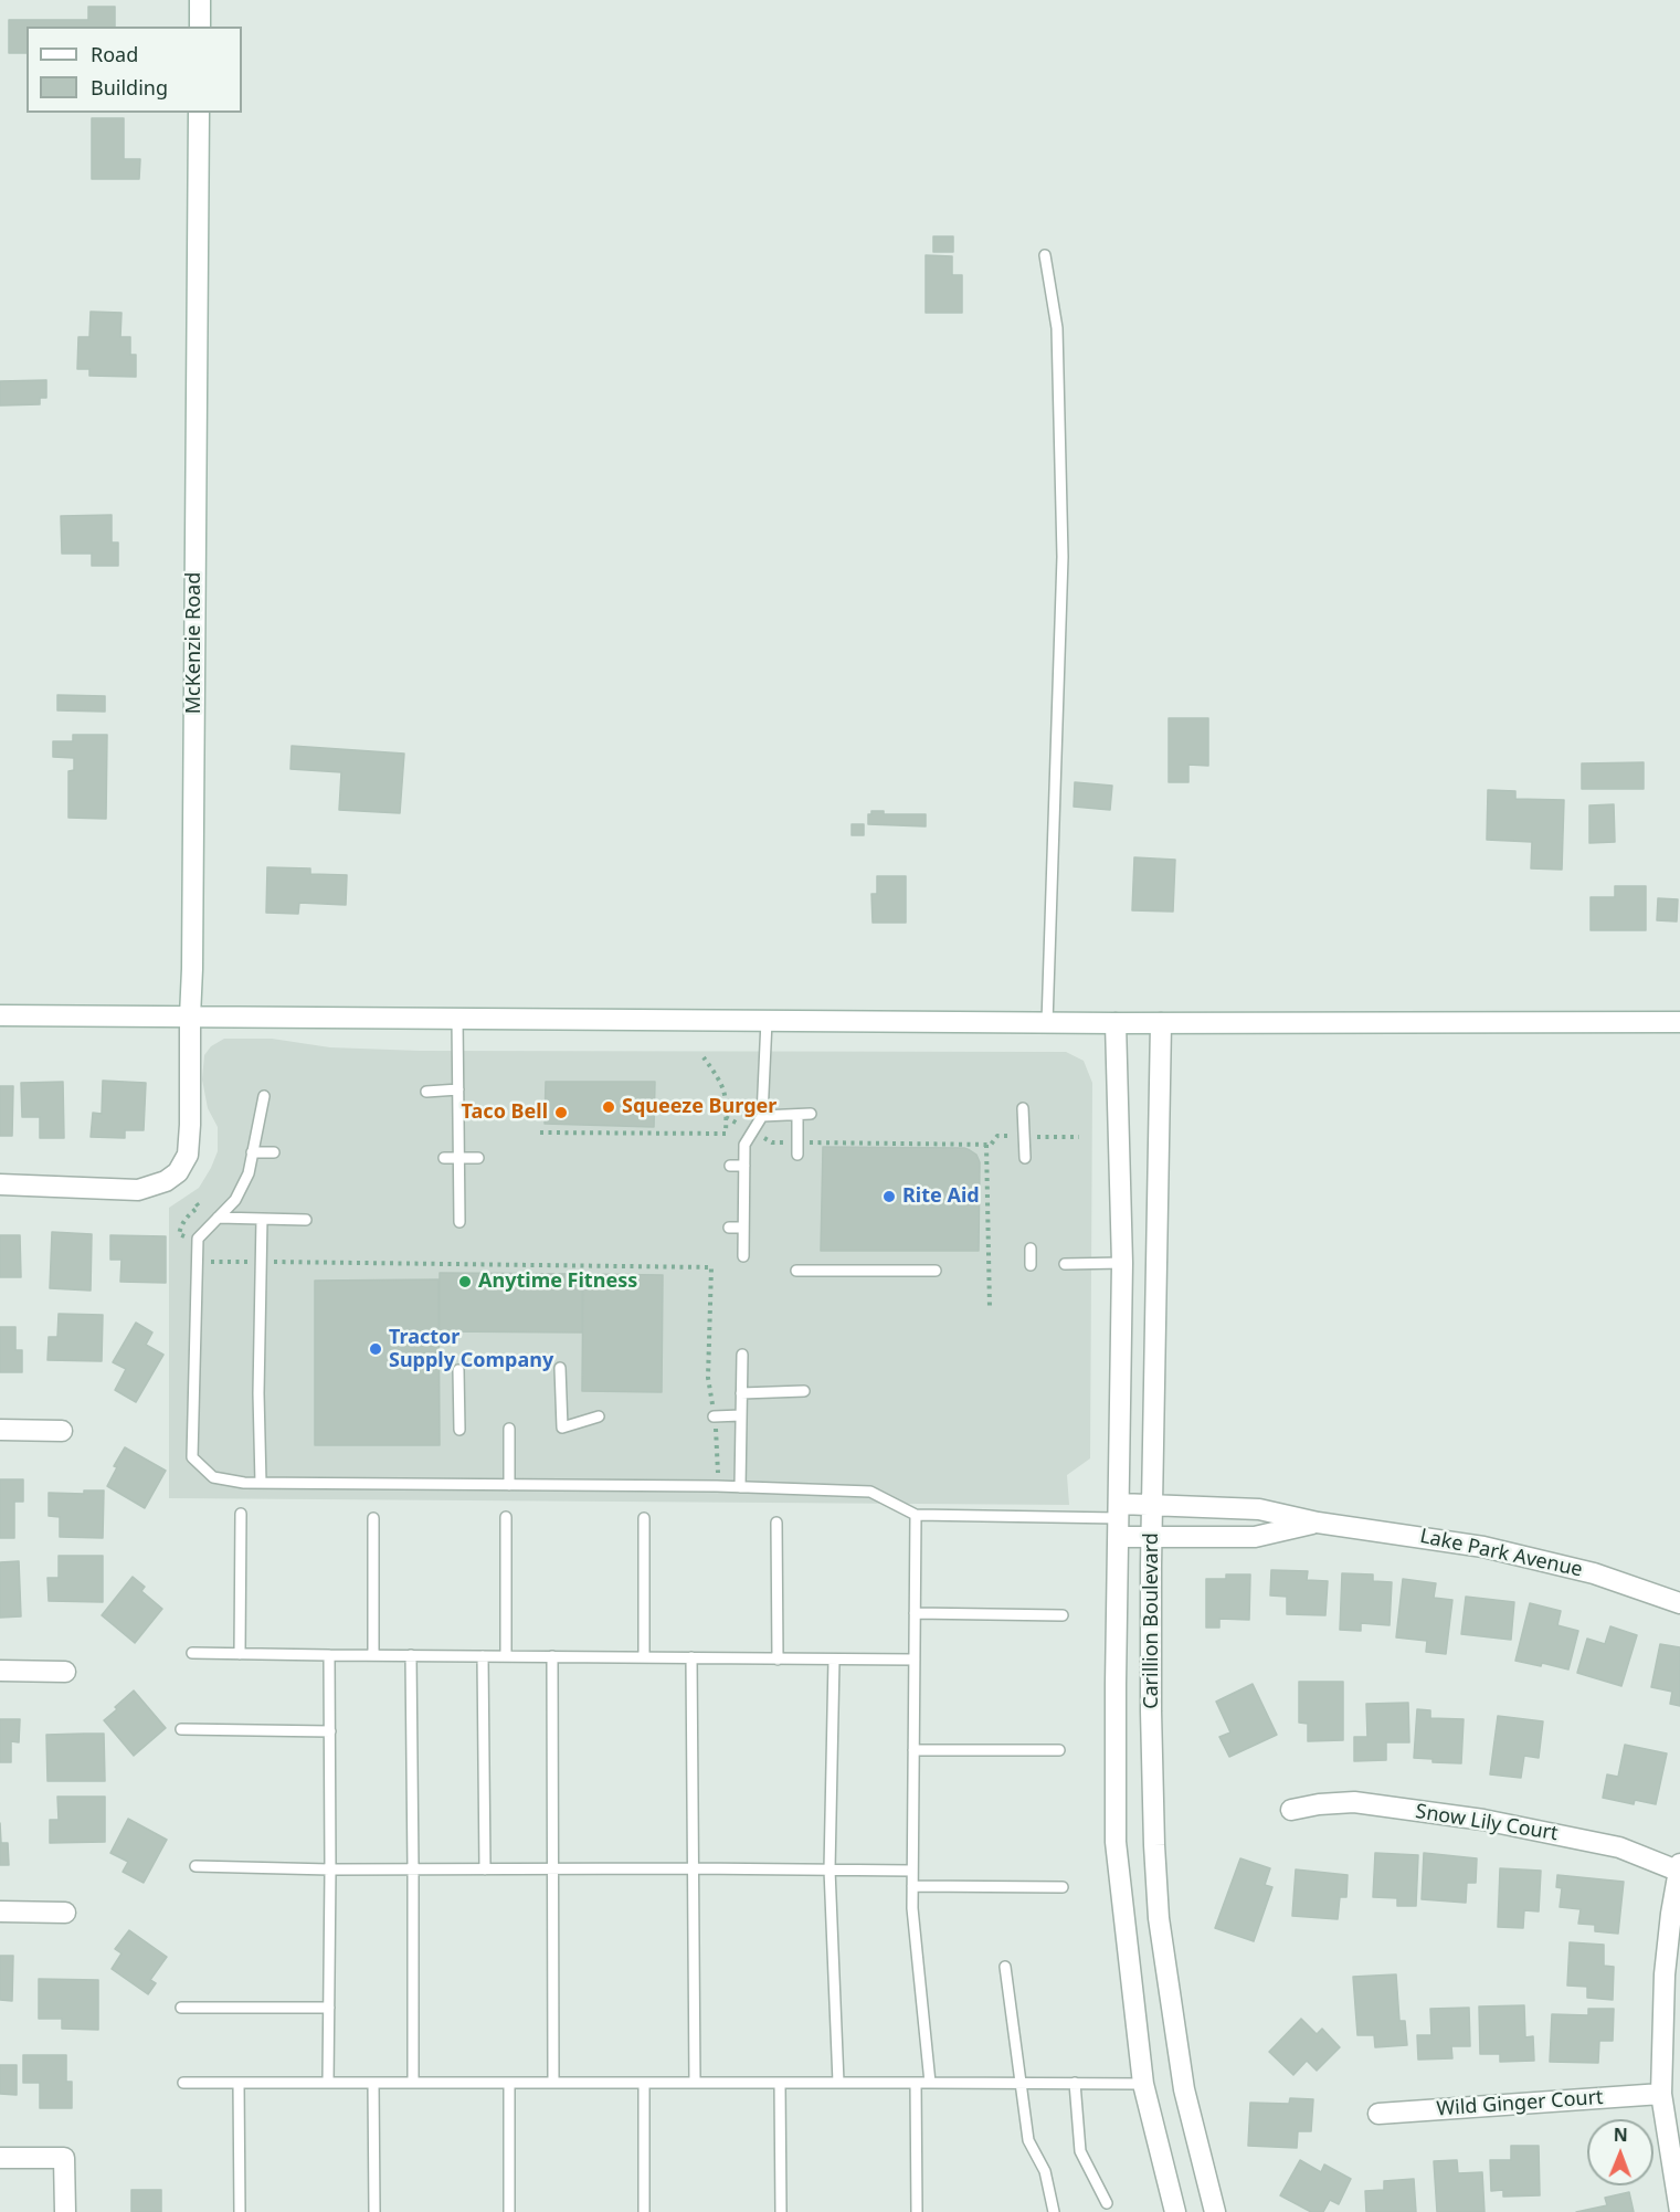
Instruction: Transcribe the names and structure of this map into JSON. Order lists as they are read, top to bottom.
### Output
{
  "streets": {
    "street": [
      "McKenzie Road",
      "Lake Park Avenue",
      "Carillion Boulevard",
      "Snow Lily Court",
      "Wild Ginger Court"
    ]
  },
  "crossings": [
    ["Lake Park Avenue", "Carillion Boulevard"]
  ],
  "places": [
    "Squeeze Burger",
    "Taco Bell",
    "Rite Aid",
    "Anytime Fitness",
    "Tractor Supply Company"
  ],
  "legend": ["Road", "Building"],
  "north": "top"
}
